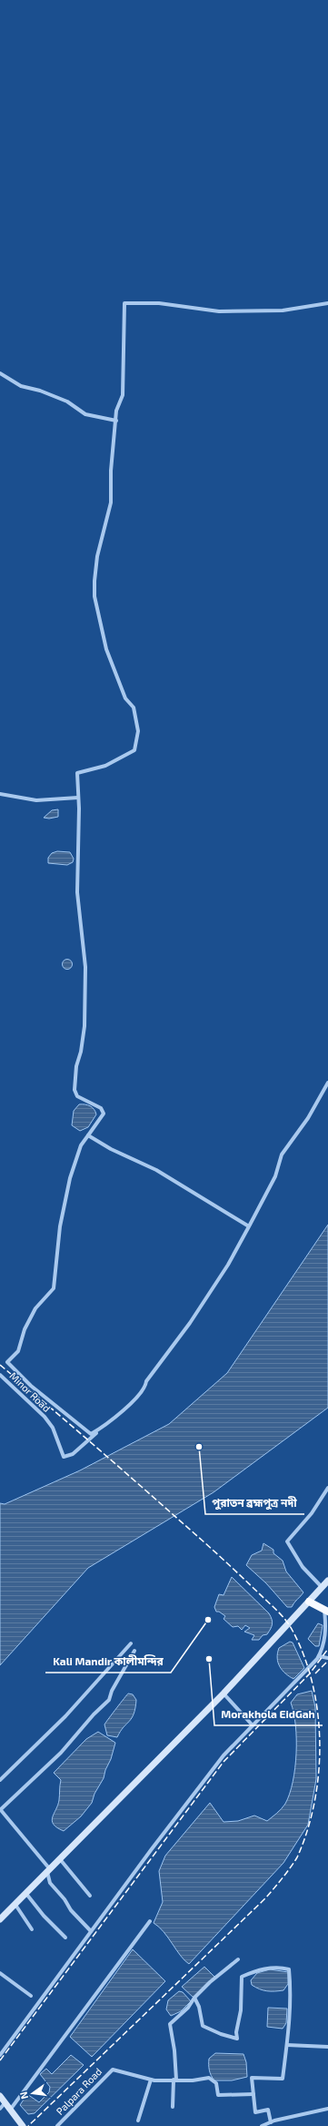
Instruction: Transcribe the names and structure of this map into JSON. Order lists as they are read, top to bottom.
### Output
{
  "streets": {
    "street": ["Minor Road", "Palpara Road"]
  },
  "places": ["পুরাতন ব্রহ্মপুত্র নদী", "Kali Mandir কালীমন্দির", "Morakhola EidGah"],
  "north": "left"
}
